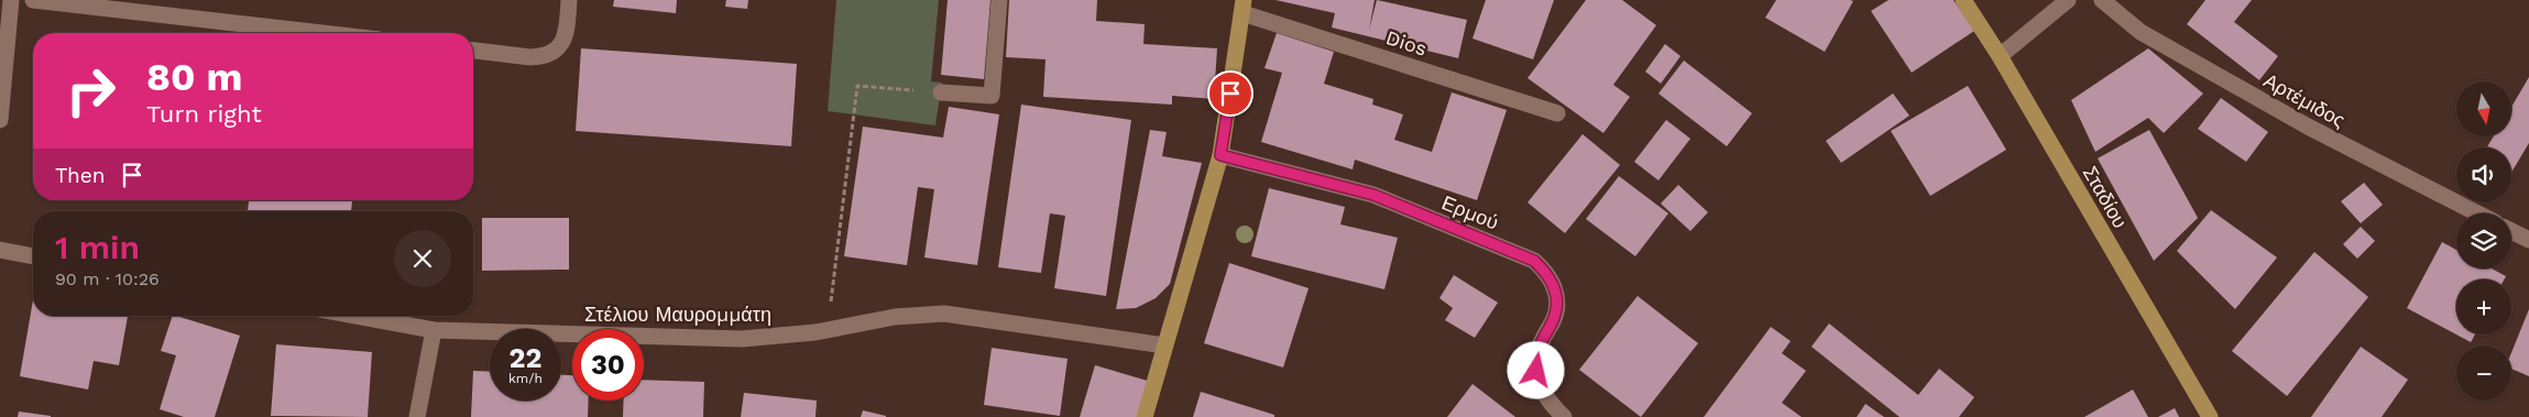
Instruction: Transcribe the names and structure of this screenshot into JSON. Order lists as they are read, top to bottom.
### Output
{
  "streets": {
    "main road": ["Σταδίου"],
    "street": [
      "Dios",
      "Αρτέμιδος",
      "Ερμού",
      "Στέλιου Μαυρομμάτη"
    ]
  },
  "north": "bottom",
  "page": {
    "turn": ["80 m", "Turn right"],
    "map_buttons": ["+", "−"],
    "then": "Then",
    "heading": ["1 min", "90 m · 10:26"],
    "speed": "22 km/h",
    "limit": "30"
  }
}
